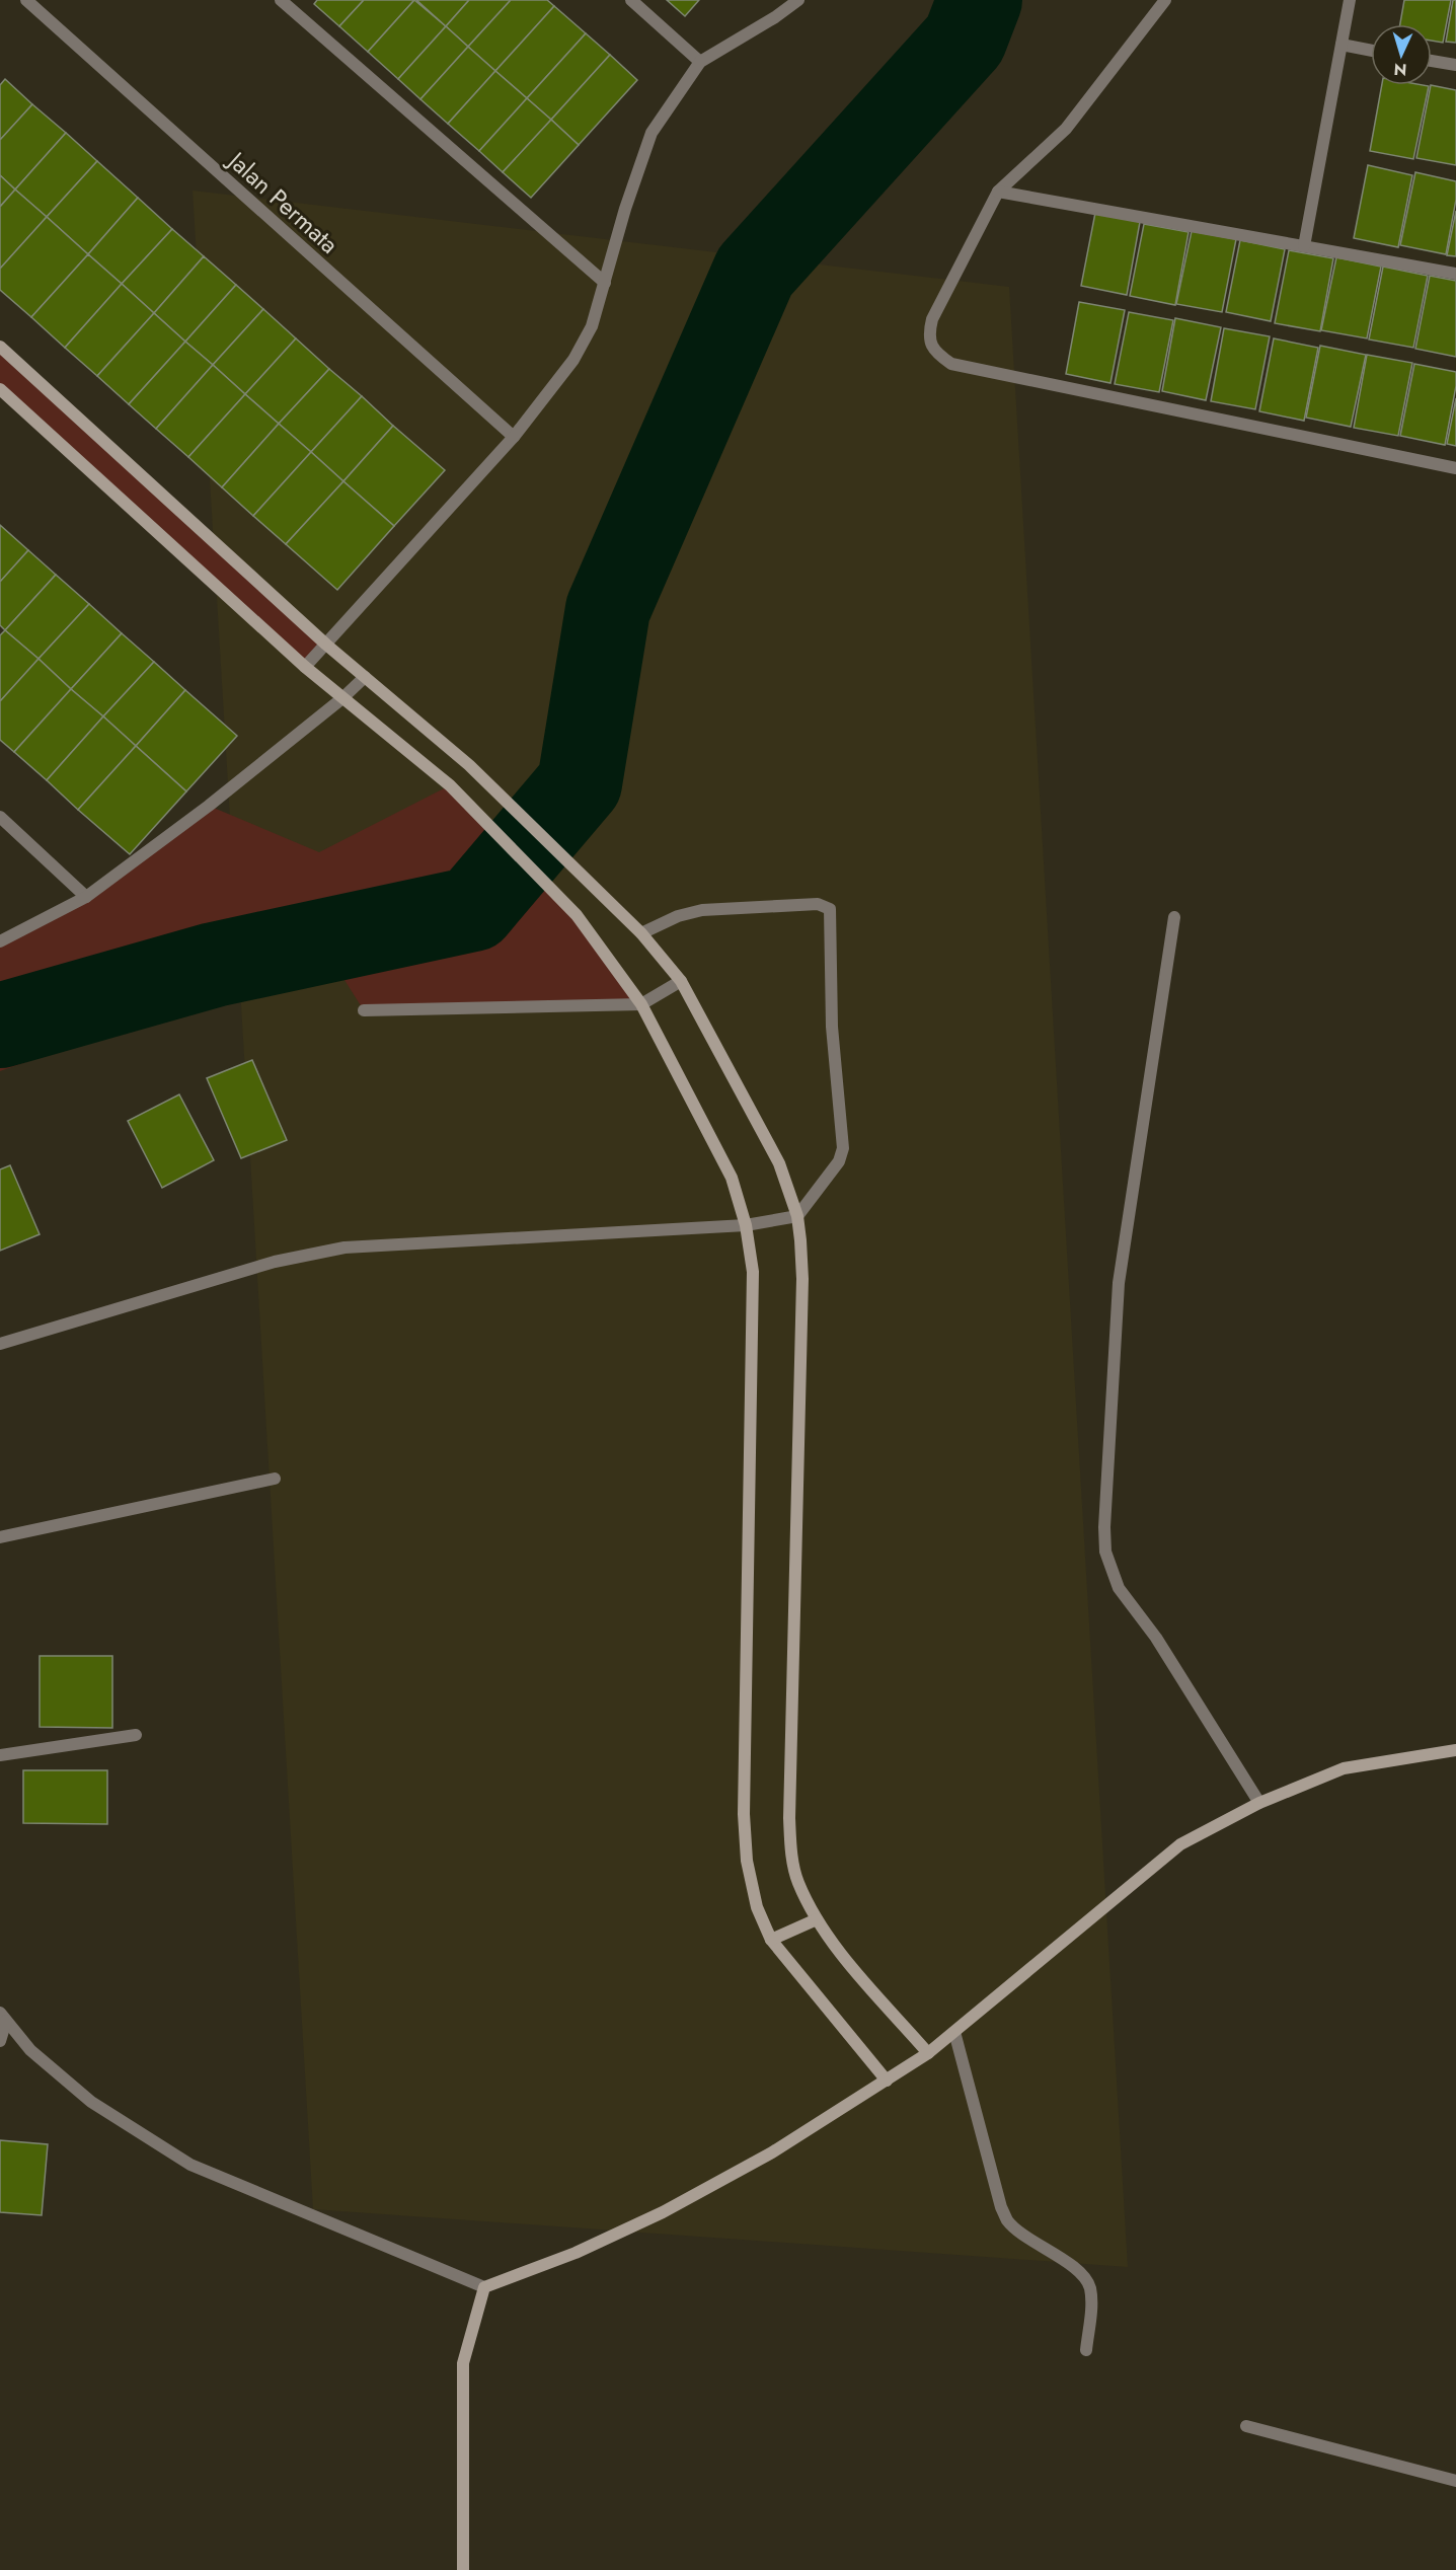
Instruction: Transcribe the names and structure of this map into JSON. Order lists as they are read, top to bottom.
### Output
{
  "streets": {
    "street": ["Jalan Permata"]
  },
  "north": "bottom"
}
